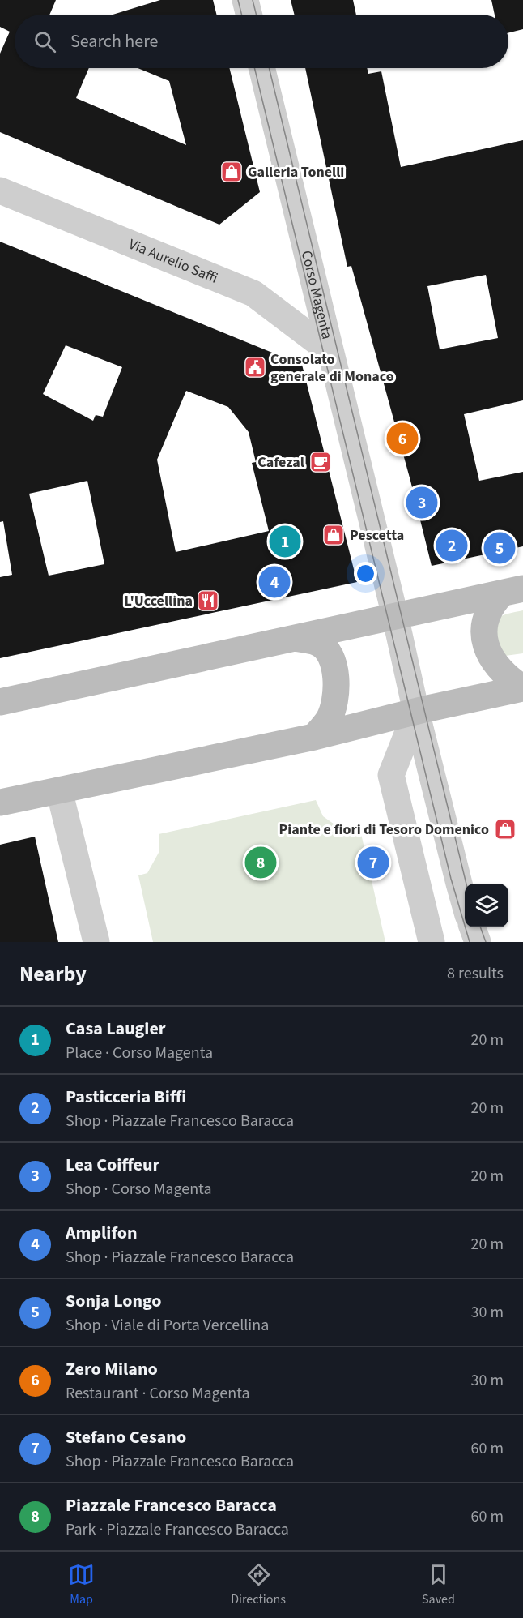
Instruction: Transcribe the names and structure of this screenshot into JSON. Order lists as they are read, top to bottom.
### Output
{
  "streets": {
    "street": ["Via Aurelio Saffi", "Corso Magenta"]
  },
  "crossings": [
    ["Via Aurelio Saffi", "Corso Magenta"]
  ],
  "places": {
    "shop": ["Galleria Tonelli", "Pescetta", "Piante e fiori di Tesoro Domenico"],
    "public building": ["Consolato generale di Monaco"],
    "cafe": ["Cafezal"],
    "restaurant": ["L'Uccellina"]
  },
  "page": {
    "search": "Search here",
    "pins": [
      "6",
      "3",
      "1",
      "2",
      "5",
      "4",
      "7",
      "8"
    ],
    "heading": ["Nearby", "8 results"],
    "list": [
      {
        "mark": "1",
        "name": "Casa Laugier",
        "note": "Place · Corso Magenta",
        "value": "20 m"
      },
      {
        "mark": "2",
        "name": "Pasticceria Biffi",
        "note": "Shop · Piazzale Francesco Baracca",
        "value": "20 m"
      },
      {
        "mark": "3",
        "name": "Lea Coiffeur",
        "note": "Shop · Corso Magenta",
        "value": "20 m"
      },
      {
        "mark": "4",
        "name": "Amplifon",
        "note": "Shop · Piazzale Francesco Baracca",
        "value": "20 m"
      },
      {
        "mark": "5",
        "name": "Sonja Longo",
        "note": "Shop · Viale di Porta Vercellina",
        "value": "30 m"
      },
      {
        "mark": "6",
        "name": "Zero Milano",
        "note": "Restaurant · Corso Magenta",
        "value": "30 m"
      },
      {
        "mark": "7",
        "name": "Stefano Cesano",
        "note": "Shop · Piazzale Francesco Baracca",
        "value": "60 m"
      },
      {
        "mark": "8",
        "name": "Piazzale Francesco Baracca",
        "note": "Park · Piazzale Francesco Baracca",
        "value": "60 m"
      }
    ],
    "nav": ["Map", "Directions", "Saved"]
  }
}
